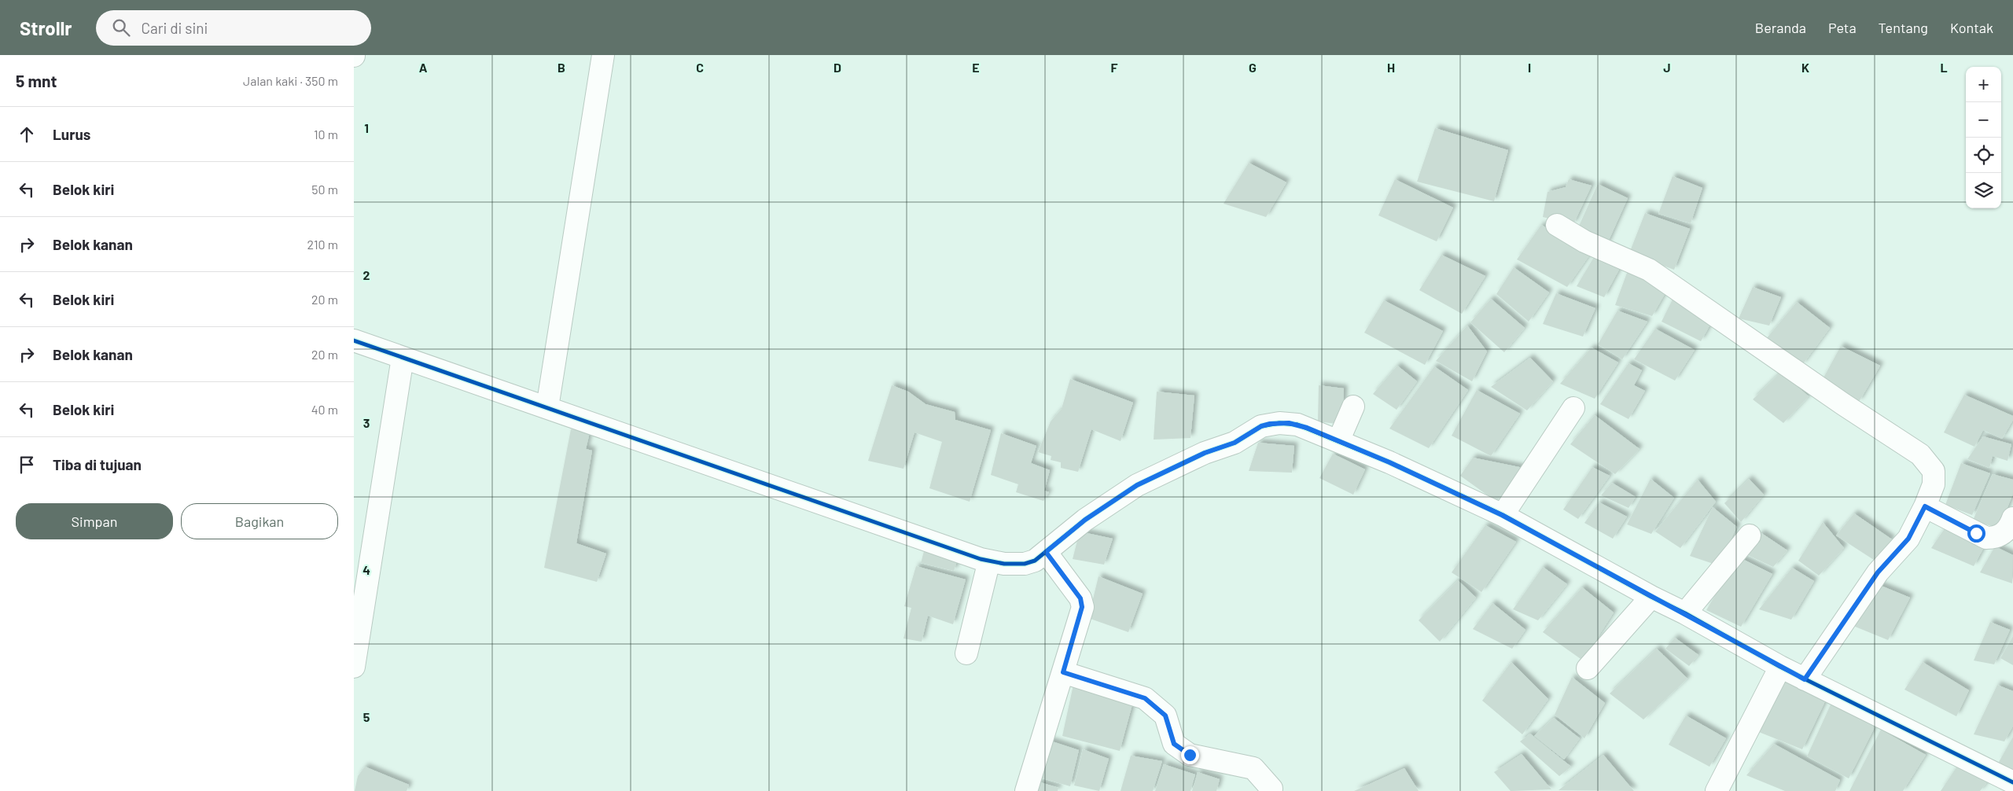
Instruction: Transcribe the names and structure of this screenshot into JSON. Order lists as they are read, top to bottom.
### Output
{
  "page": {
    "header": "Strollr",
    "search": "Cari di sini",
    "nav": [
      "Beranda",
      "Peta",
      "Tentang",
      "Kontak"
    ],
    "heading": ["5 mnt", "Jalan kaki · 350 m"],
    "map_buttons": ["+", "−"],
    "list": [
      ["Lurus", "10 m"],
      ["Belok kiri", "50 m"],
      ["Belok kanan", "210 m"],
      ["Belok kiri", "20 m"],
      ["Belok kanan", "20 m"],
      ["Belok kiri", "40 m"],
      "Tiba di tujuan"
    ],
    "buttons": ["Simpan", "Bagikan"]
  },
  "grid": {
    "columns": [
      "A",
      "B",
      "C",
      "D",
      "E",
      "F",
      "G",
      "H",
      "I",
      "J",
      "K",
      "L"
    ],
    "rows": [
      "1",
      "2",
      "3",
      "4",
      "5"
    ]
  }
}
